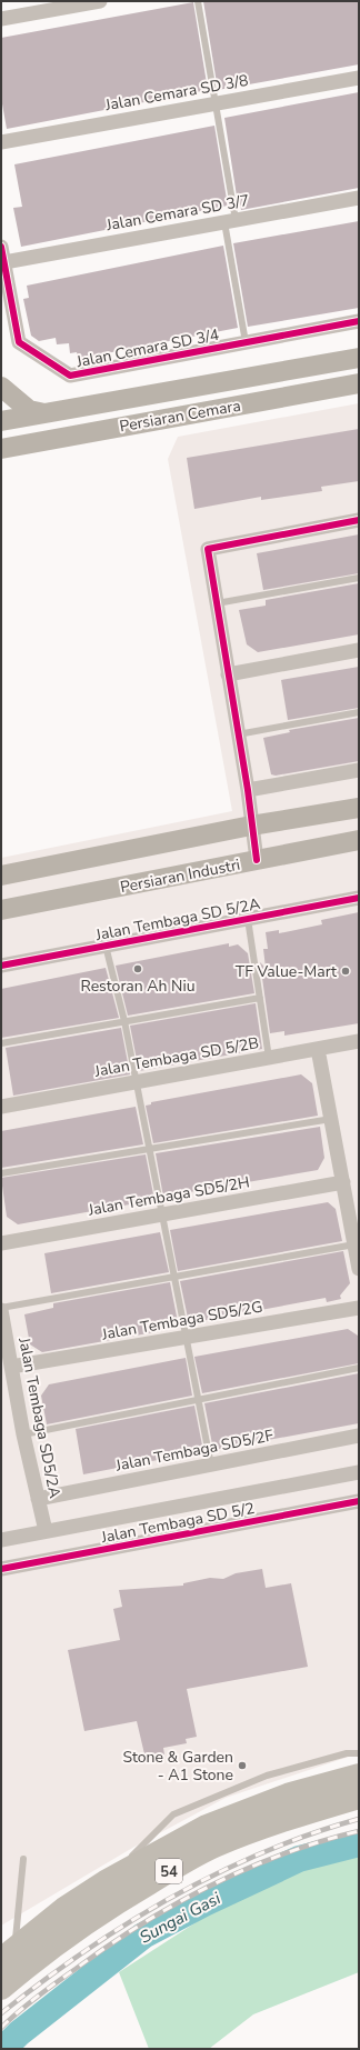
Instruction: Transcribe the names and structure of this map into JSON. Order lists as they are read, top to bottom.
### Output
{
  "streets": {
    "highway": ["54"],
    "main road": ["Persiaran Cemara", "Persiaran Industri"],
    "street": [
      "Jalan Cemara SD 3/8",
      "Jalan Cemara SD 3/7",
      "Jalan Cemara SD 3/4",
      "Jalan Tembaga SD 5/2A",
      "Jalan Tembaga SD 5/2B",
      "Jalan Tembaga SD5/2H",
      "Jalan Tembaga SD5/2G",
      "Jalan Tembaga SD5/2A",
      "Jalan Tembaga SD5/2F",
      "Jalan Tembaga SD 5/2"
    ]
  },
  "crossings": [
    ["Jalan Cemara SD 3/7", "Jalan Cemara SD 3/4"],
    ["Jalan Tembaga SD5/2G", "Jalan Tembaga SD5/2A"],
    ["Jalan Tembaga SD5/2A", "Jalan Tembaga SD5/2F"],
    ["Jalan Tembaga SD5/2A", "Jalan Tembaga SD 5/2"]
  ],
  "water": ["Sungai Gasi"],
  "places": ["Restoran Ah Niu", "TF Value-Mart", "Stone & Garden - A1 Stone"]
}
